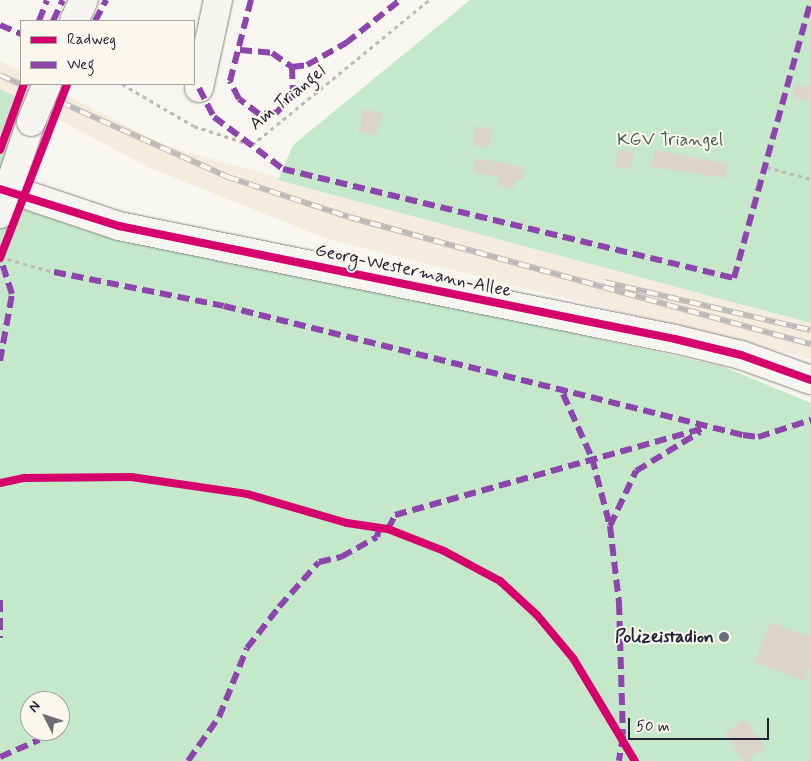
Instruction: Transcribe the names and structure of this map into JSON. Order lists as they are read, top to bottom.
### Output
{
  "streets": {
    "street": ["Georg-Westermann-Allee"],
    "path": ["Am Triangel"]
  },
  "parks": ["KGV Triangel"],
  "places": ["Polizeistadion"],
  "legend": ["Radweg", "Weg"],
  "scale_bar": "50 m",
  "north": "top left"
}
